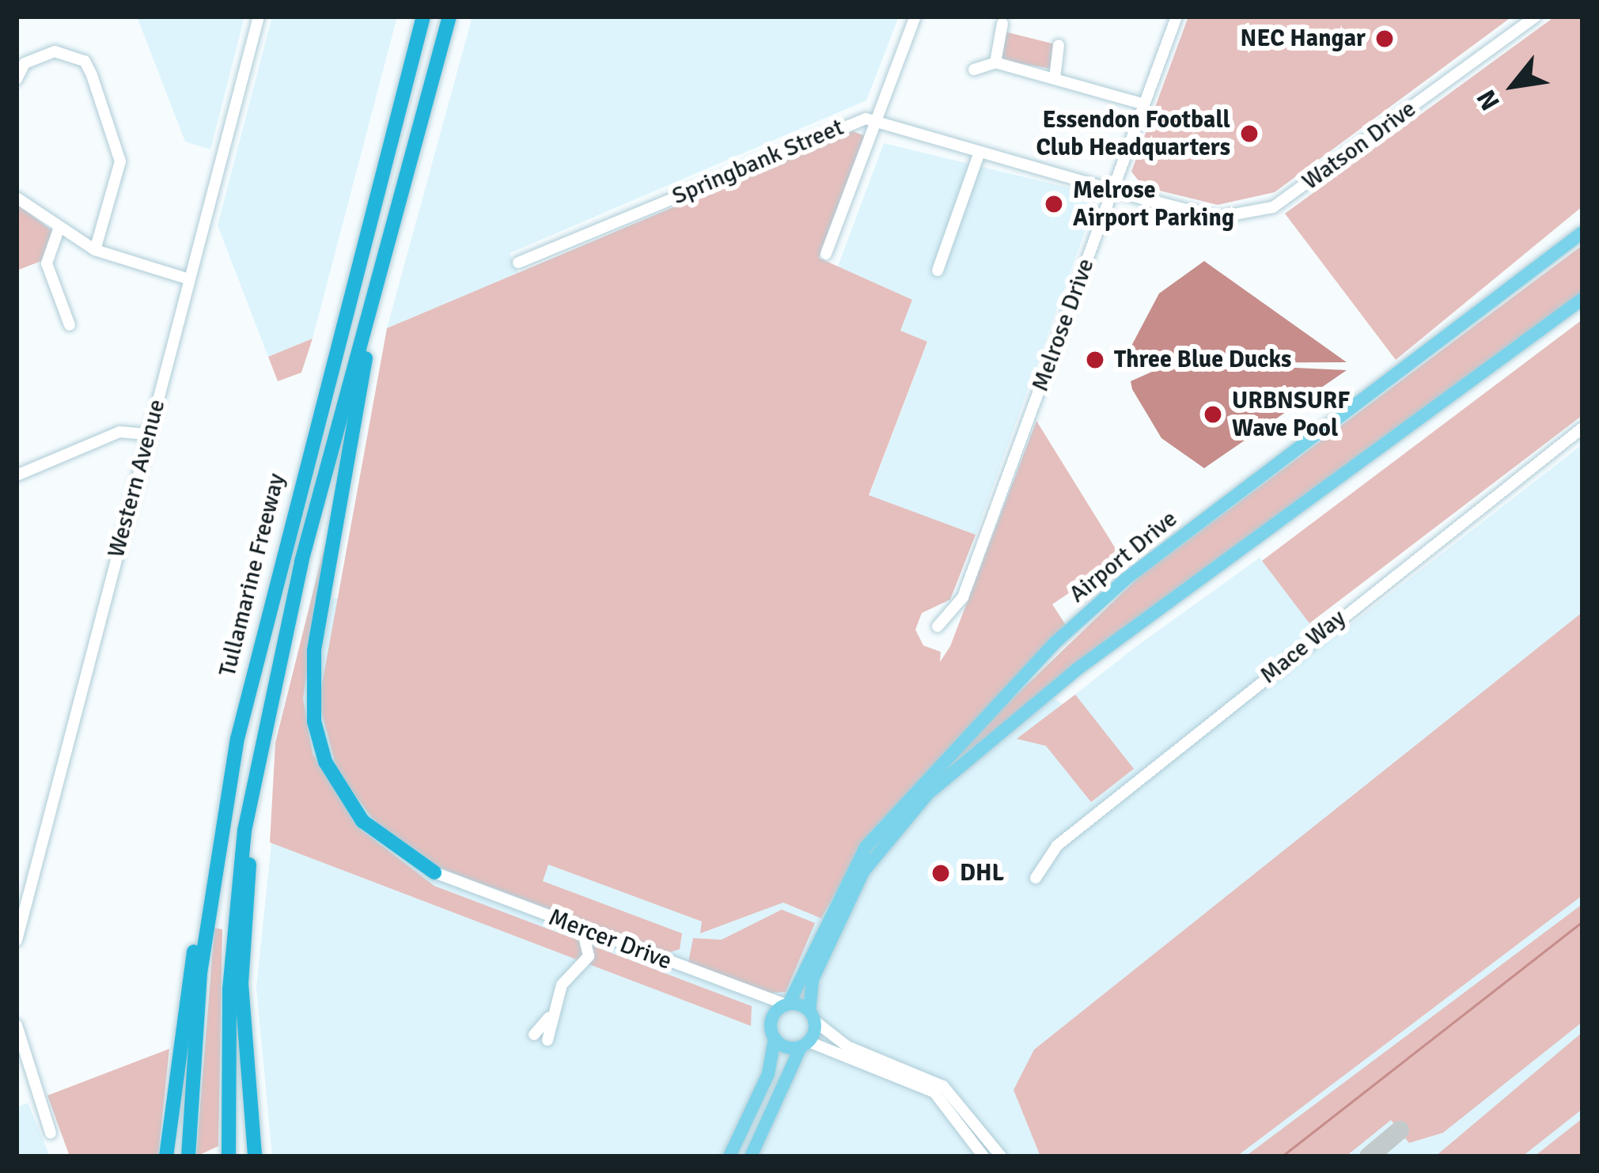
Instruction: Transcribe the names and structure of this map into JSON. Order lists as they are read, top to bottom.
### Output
{
  "streets": {
    "highway": ["Tullamarine Freeway"],
    "main road": ["Airport Drive"],
    "street": [
      "Watson Drive",
      "Springbank Street",
      "Melrose Drive",
      "Western Avenue",
      "Mace Way",
      "Mercer Drive"
    ]
  },
  "crossings": [
    ["Watson Drive", "Springbank Street"],
    ["Watson Drive", "Melrose Drive"],
    ["Springbank Street", "Melrose Drive"],
    ["Airport Drive", "Mercer Drive"]
  ],
  "places": [
    "NEC Hangar",
    "Essendon Football Club Headquarters",
    "Melrose Airport Parking",
    "Three Blue Ducks",
    "URBNSURF Wave Pool",
    "DHL"
  ],
  "north": "bottom left"
}
